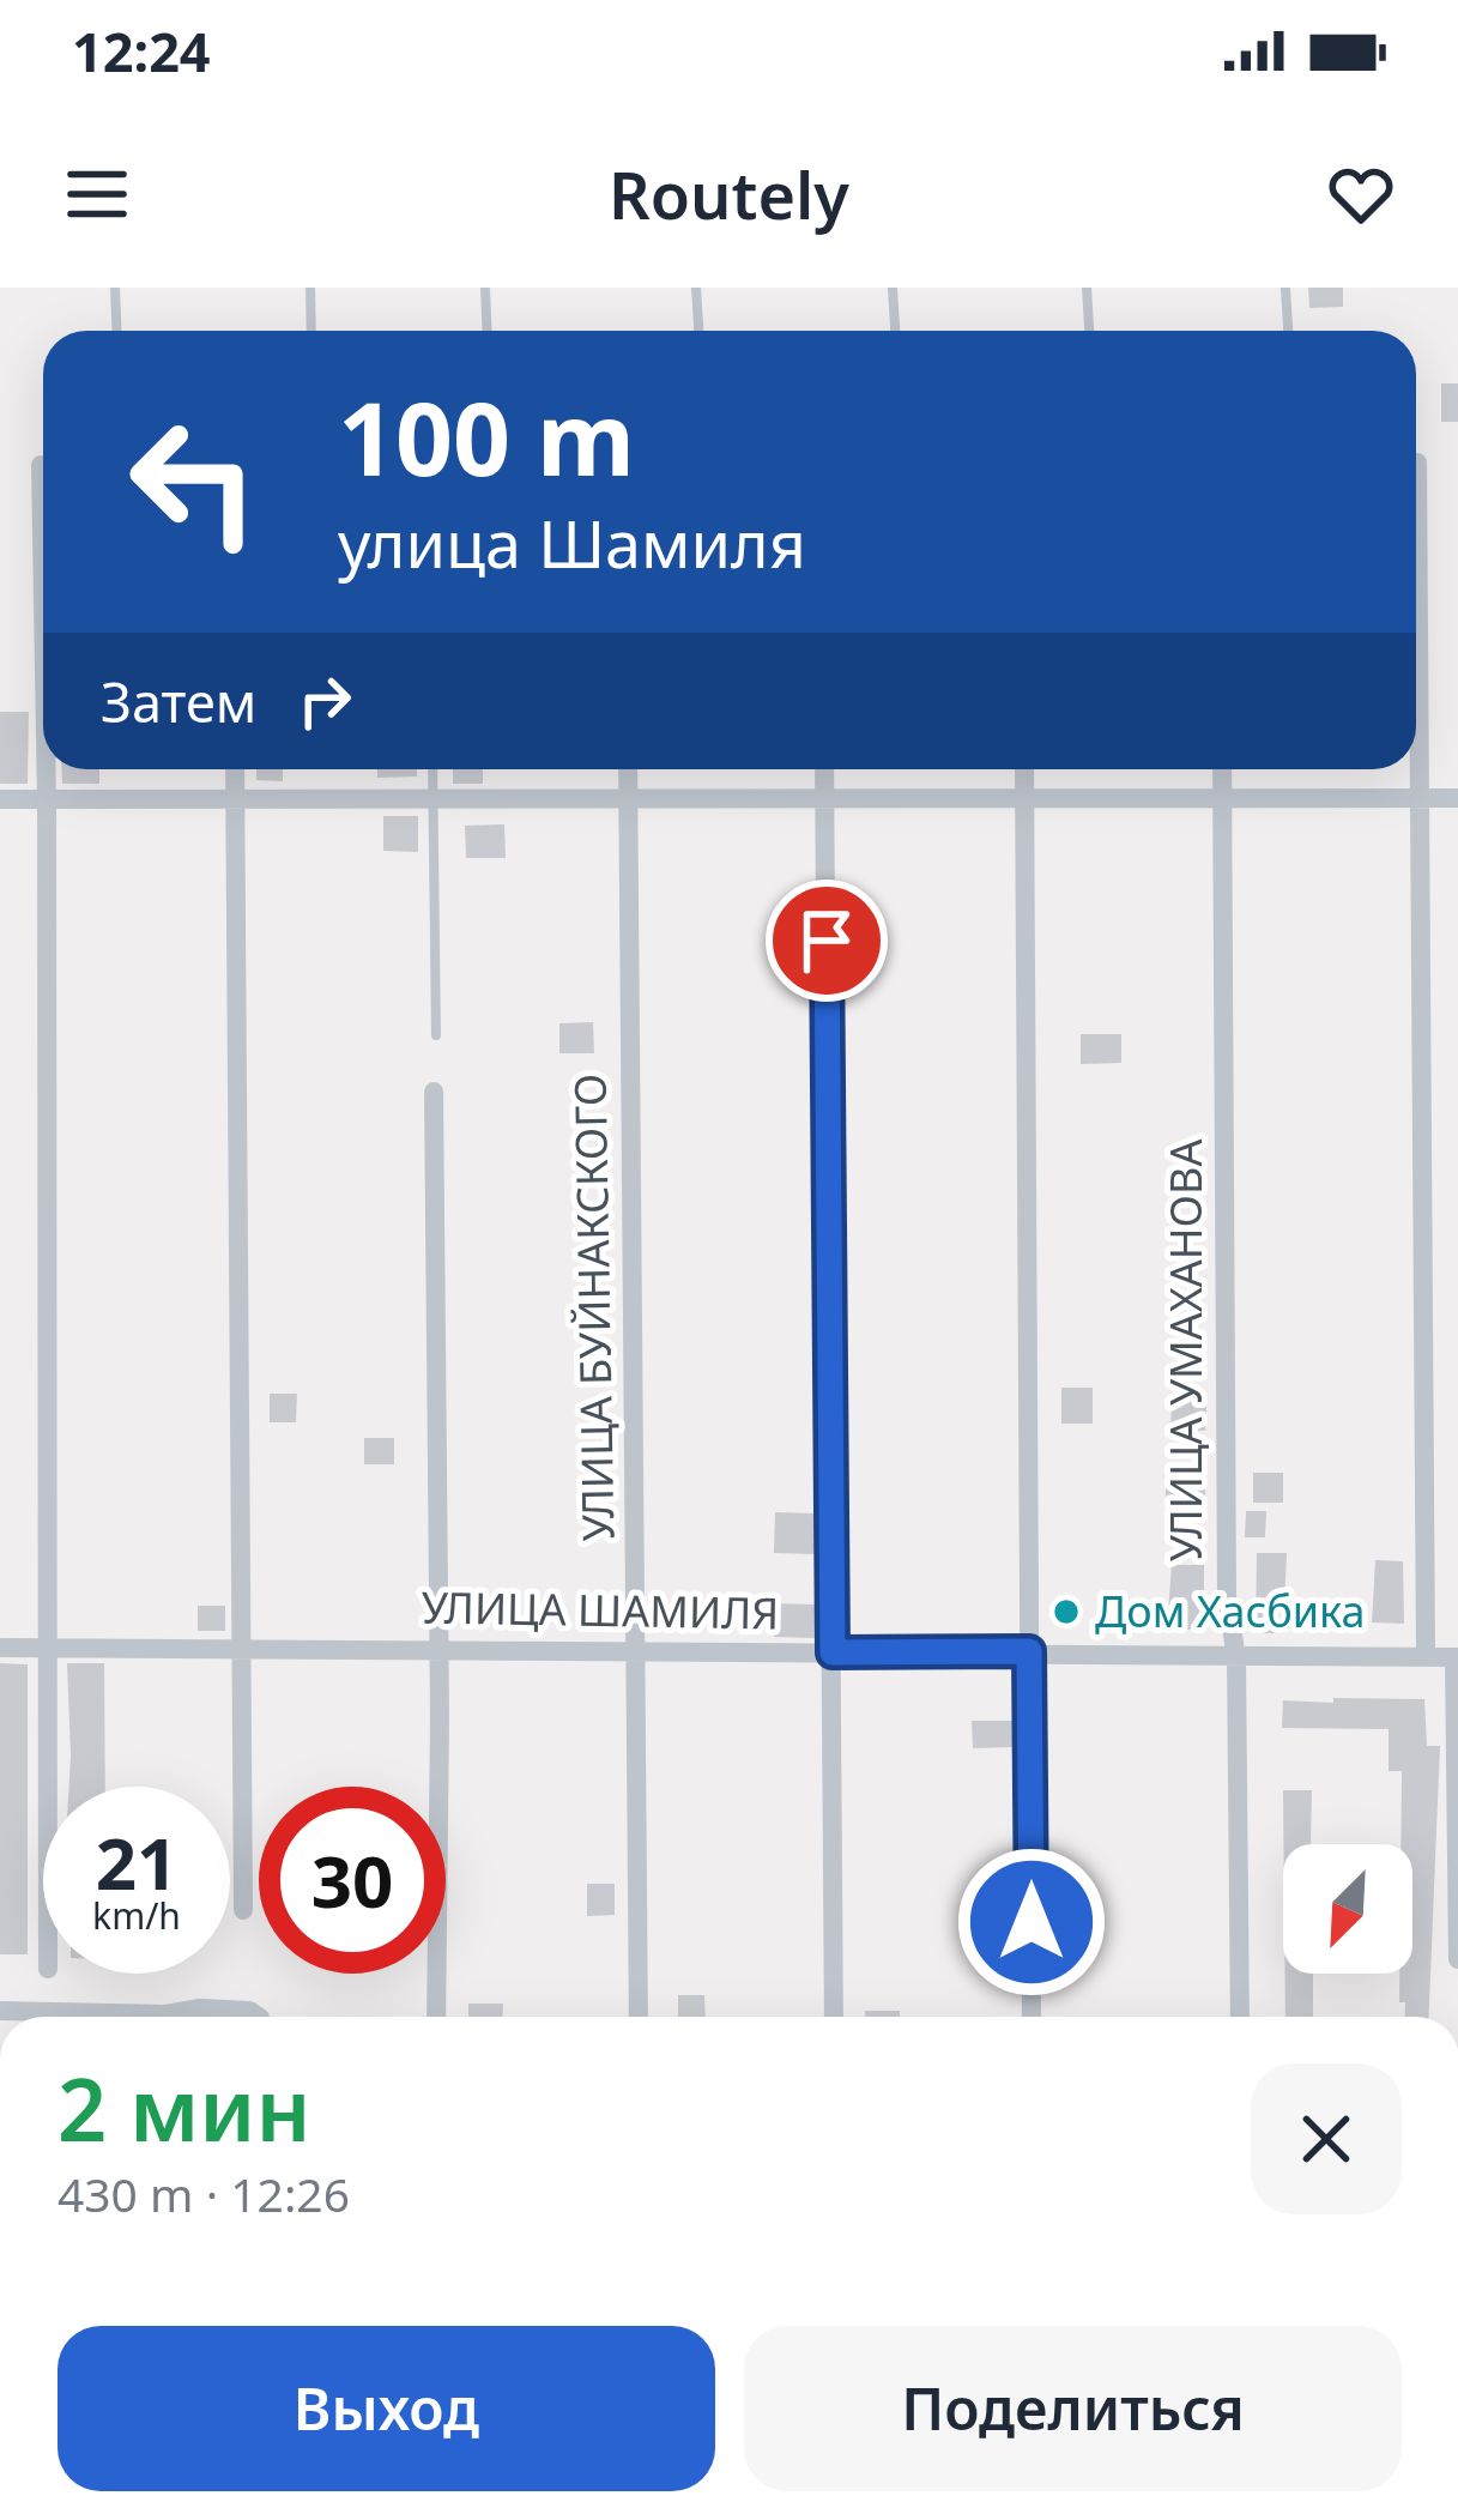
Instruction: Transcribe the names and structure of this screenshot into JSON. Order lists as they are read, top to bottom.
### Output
{
  "streets": {
    "street": ["УЛИЦА БУЙНАКСКОГО", "УЛИЦА УМАХАНОВА", "УЛИЦА ШАМИЛЯ"]
  },
  "crossings": [
    ["УЛИЦА БУЙНАКСКОГО", "УЛИЦА ШАМИЛЯ"],
    ["УЛИЦА УМАХАНОВА", "УЛИЦА ШАМИЛЯ"]
  ],
  "places": ["Дом Хасбика"],
  "north": "bottom left",
  "page": {
    "status": "12:24",
    "header": "Routely",
    "turn": ["100 m", "улица Шамиля"],
    "then": "Затем",
    "speed": "21 km/h",
    "limit": "30",
    "heading": ["2 мин", "430 m · 12:26"],
    "buttons": ["Выход", "Поделиться"]
  }
}
